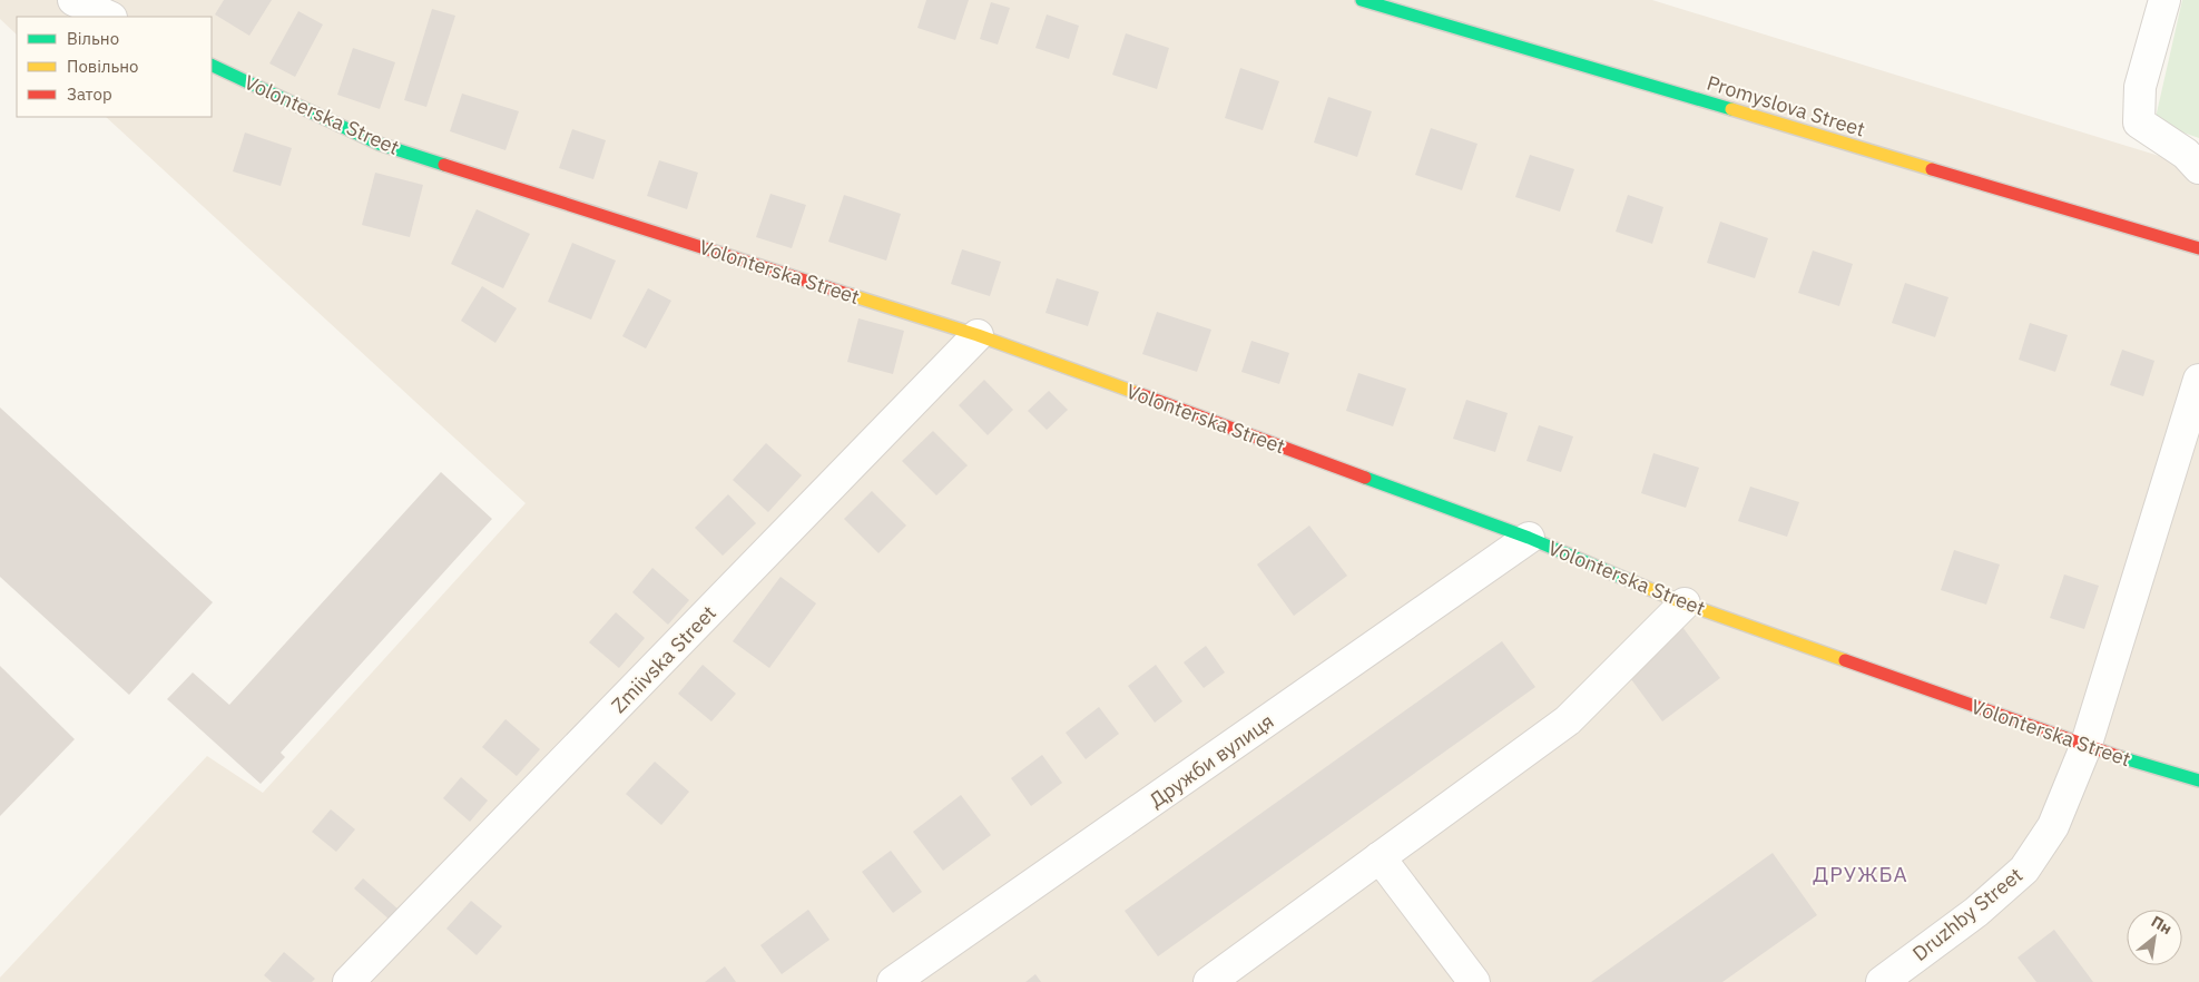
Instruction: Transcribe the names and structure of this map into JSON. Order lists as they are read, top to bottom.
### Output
{
  "streets": {
    "street": [
      "Promyslova Street",
      "Volonterska Street",
      "Zmiivska Street",
      "Дружби вулиця",
      "Druzhby Street"
    ]
  },
  "crossings": [
    ["Volonterska Street", "Zmiivska Street"],
    ["Volonterska Street", "Дружби вулиця"],
    ["Volonterska Street", "Druzhby Street"]
  ],
  "districts": ["ДРУЖБА"],
  "legend": ["Вільно", "Повільно", "Затор"],
  "north": "top right"
}
